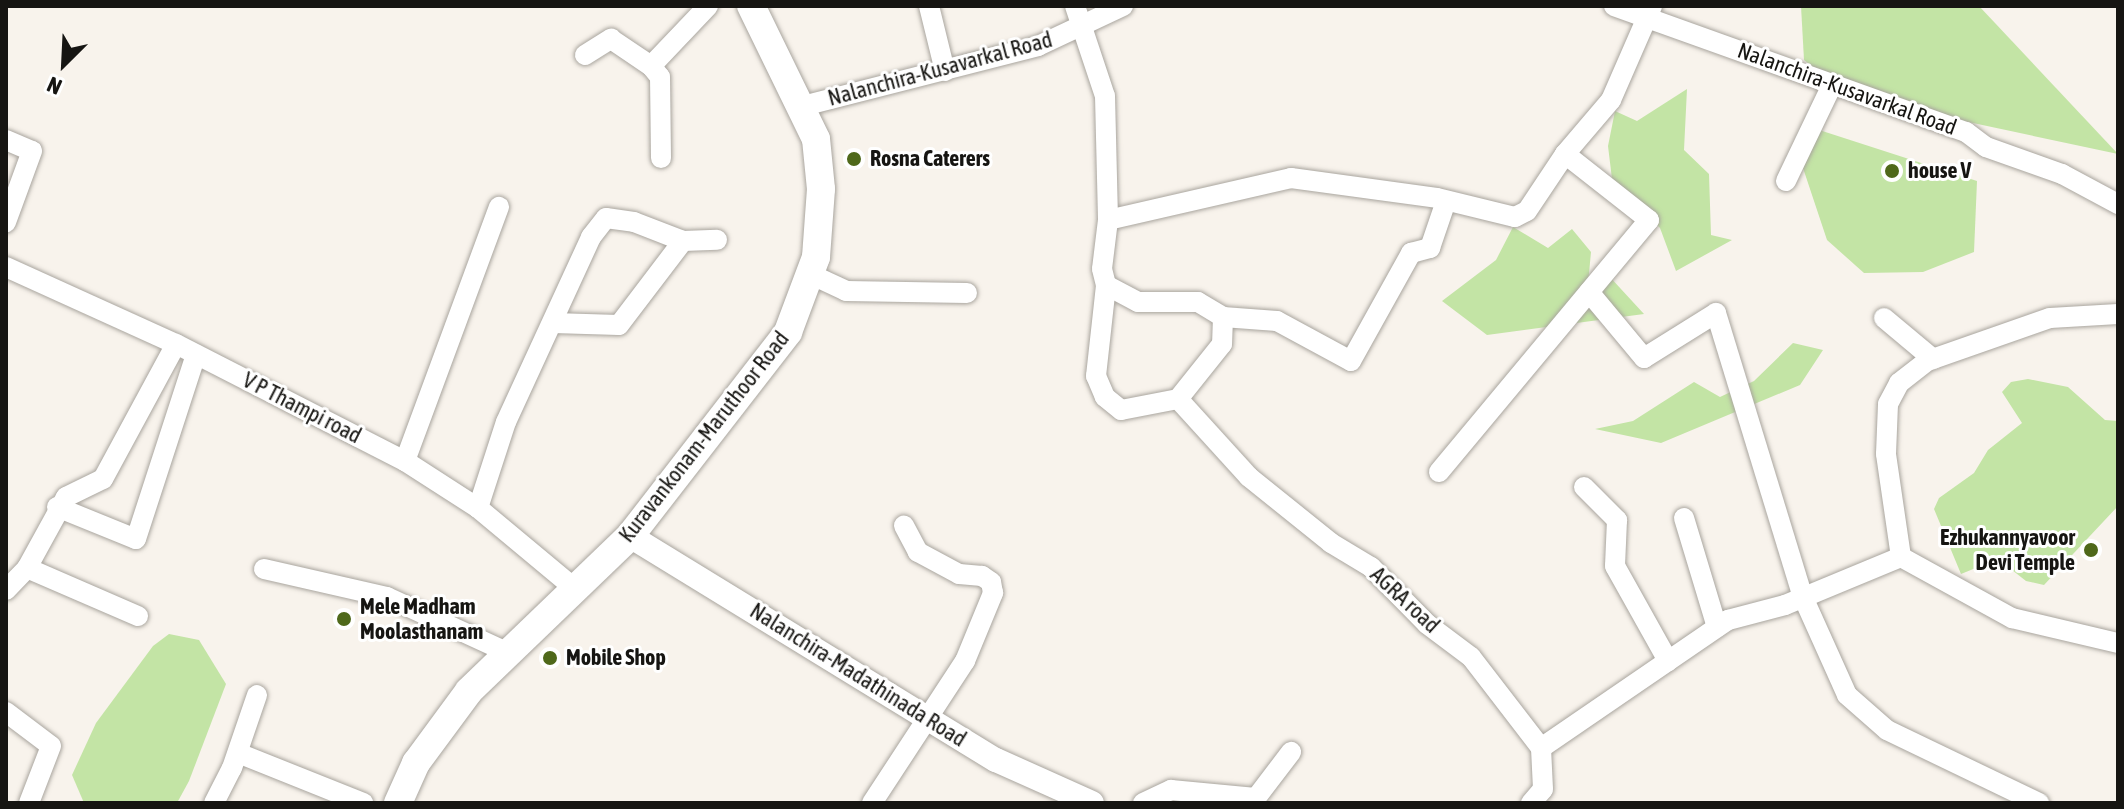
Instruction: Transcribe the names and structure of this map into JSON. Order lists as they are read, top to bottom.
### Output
{
  "streets": {
    "main road": ["Kuravankonam-Maruthoor Road"],
    "street": [
      "Nalanchira-Kusavarkal Road",
      "V P Thampi road",
      "AGRA road",
      "Nalanchira-Madathinada Road"
    ]
  },
  "crossings": [
    ["Nalanchira-Kusavarkal Road", "Kuravankonam-Maruthoor Road"],
    ["V P Thampi road", "Kuravankonam-Maruthoor Road"],
    ["Kuravankonam-Maruthoor Road", "Nalanchira-Madathinada Road"]
  ],
  "places": [
    "Rosna Caterers",
    "house V",
    "Ezhukannyavoor Devi Temple",
    "Mele Madham Moolasthanam",
    "Mobile Shop"
  ],
  "north": "bottom left"
}
